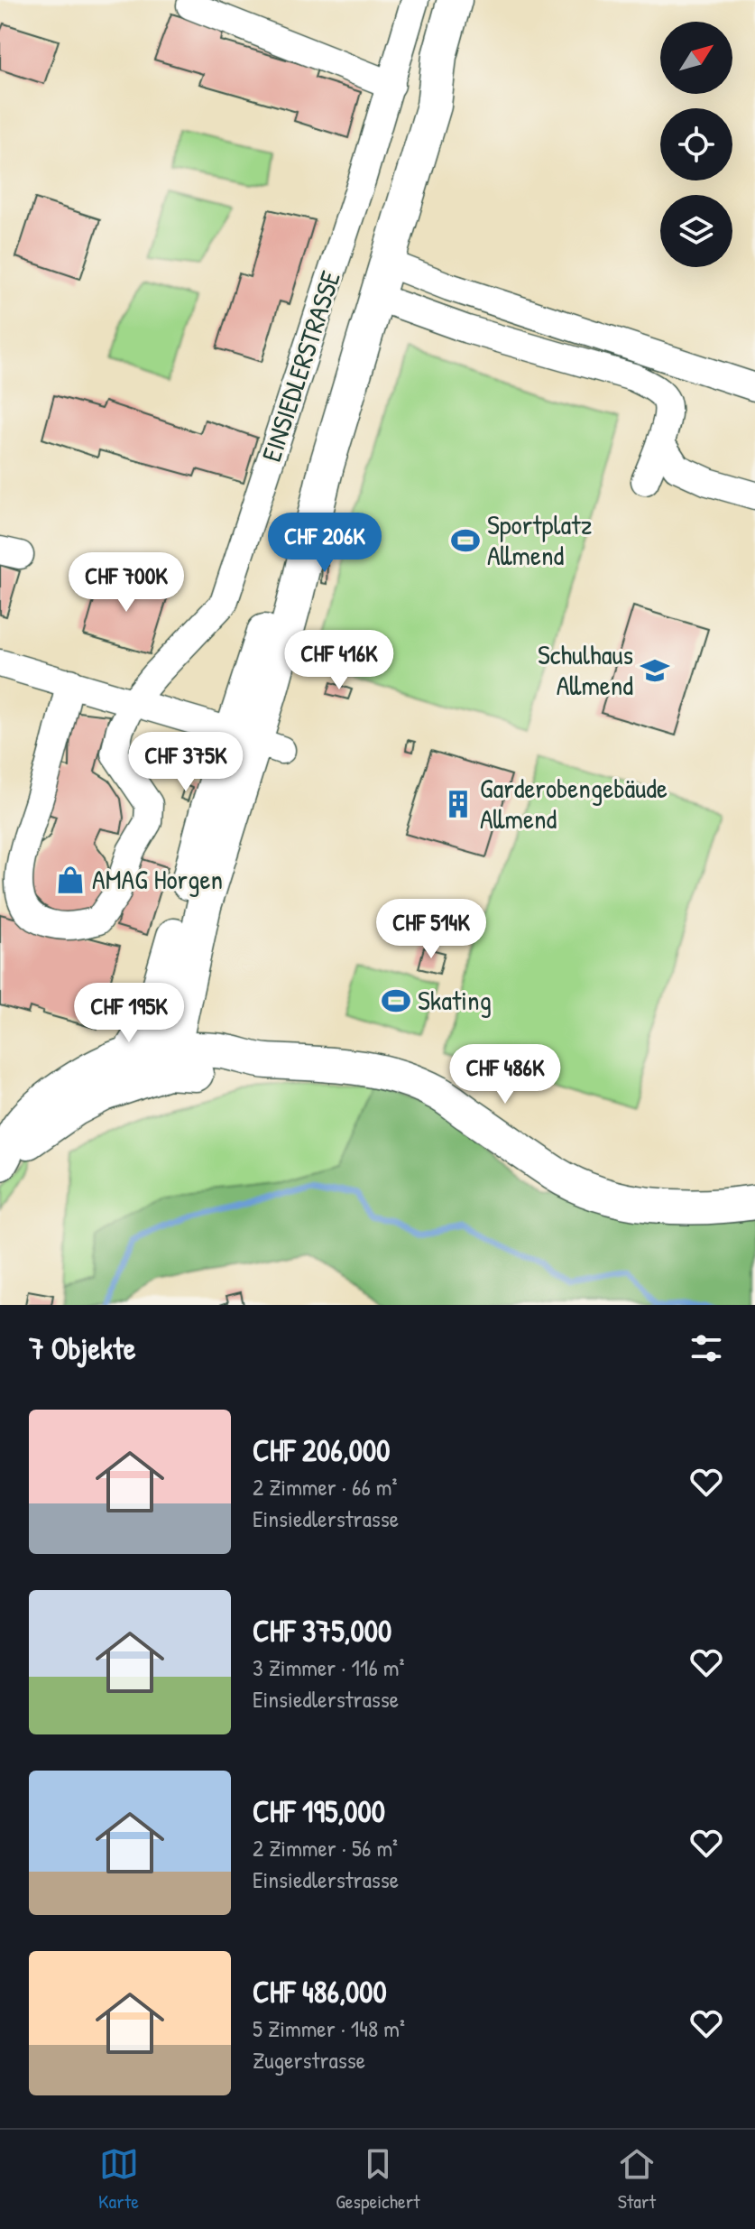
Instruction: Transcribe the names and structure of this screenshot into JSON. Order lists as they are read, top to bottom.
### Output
{
  "streets": {
    "main road": ["EINSIEDLERSTRASSE"]
  },
  "places": {
    "sports": ["Sportplatz Allmend", "Skating"],
    "school or university": ["Schulhaus Allmend"],
    "building": ["Garderobengebäude Allmend"],
    "shop": ["AMAG Horgen"]
  },
  "north": "top right",
  "page": {
    "price": [
      "CHF 206K",
      "CHF 700K",
      "CHF 416K",
      "CHF 375K",
      "CHF 514K",
      "CHF 195K",
      "CHF 486K"
    ],
    "heading": "7 Objekte",
    "list": [
      {
        "name": "CHF 206,000",
        "note": "2 Zimmer · 66 m² · Einsiedlerstrasse"
      },
      {
        "name": "CHF 375,000",
        "note": "3 Zimmer · 116 m² · Einsiedlerstrasse"
      },
      {
        "name": "CHF 195,000",
        "note": "2 Zimmer · 56 m² · Einsiedlerstrasse"
      },
      {
        "name": "CHF 486,000",
        "note": "5 Zimmer · 148 m² · Zugerstrasse"
      }
    ],
    "tabs": ["Karte", "Gespeichert", "Start"]
  }
}
